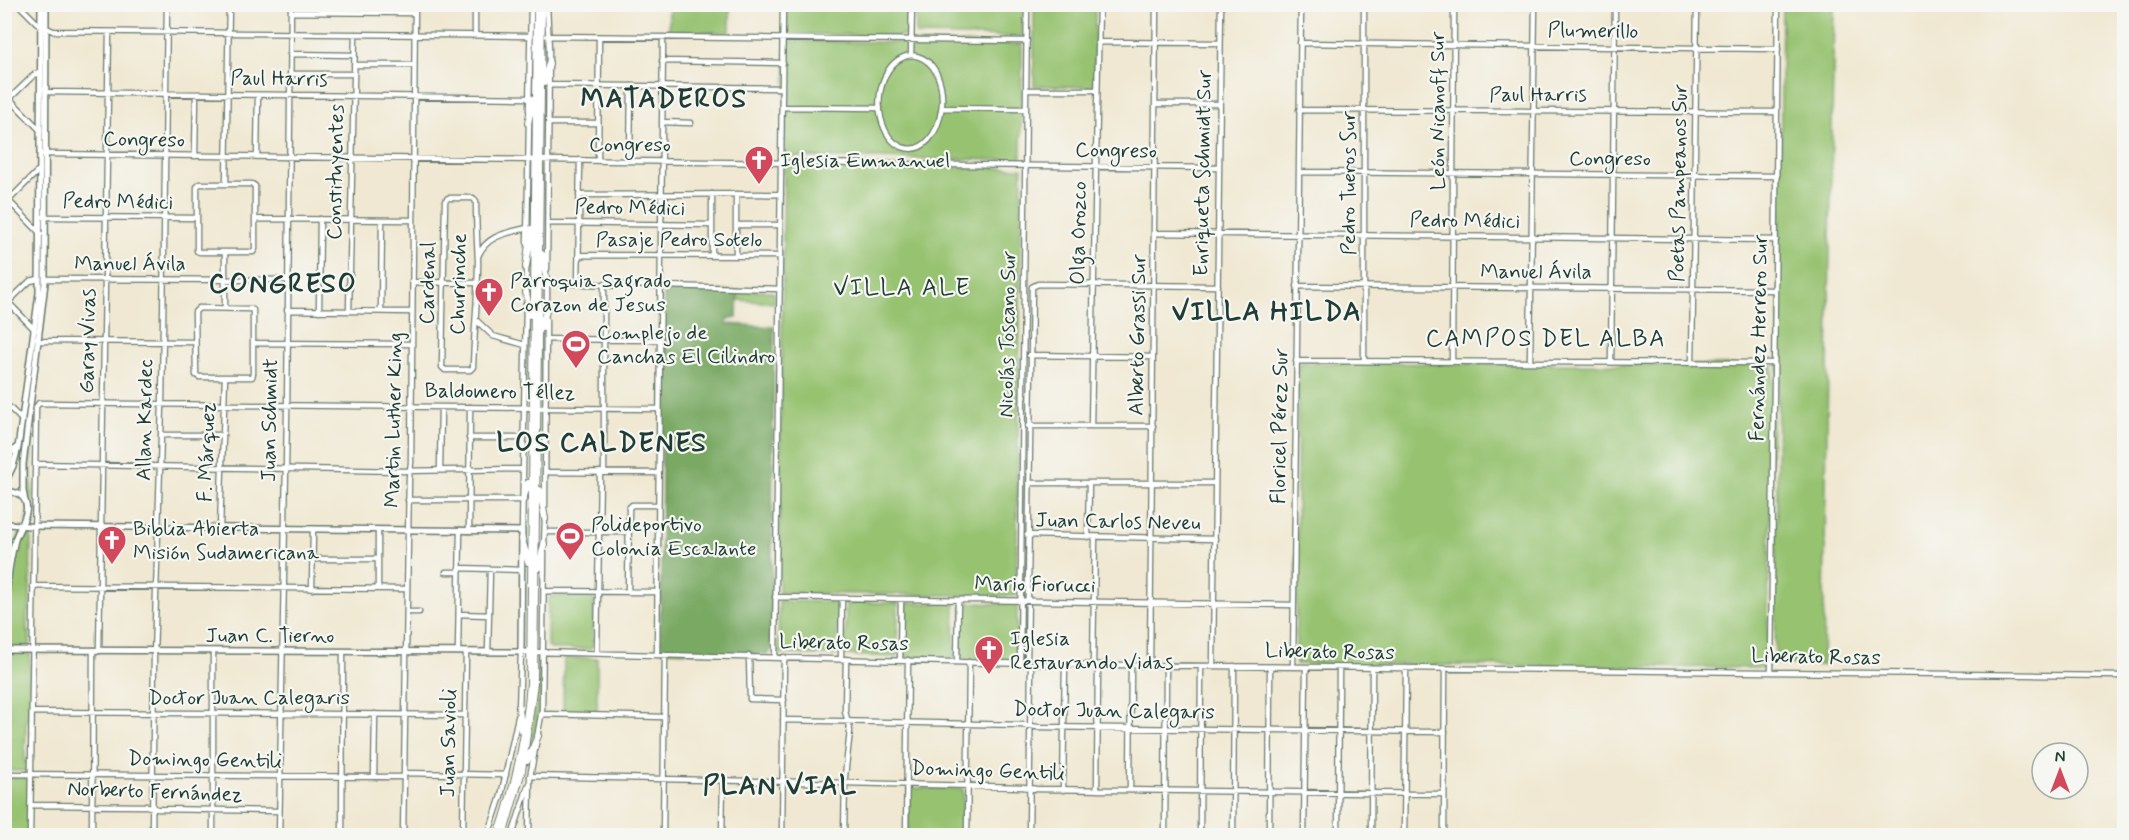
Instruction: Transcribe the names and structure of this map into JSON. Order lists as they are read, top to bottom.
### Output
{
  "streets": {
    "main road": ["Juan C. Tierno"],
    "street": [
      "Plumerillo",
      "Paul Harris",
      "León Nicanoff Sur",
      "Congreso",
      "Constituyentes",
      "Enriqueta Schmidt Sur",
      "Pedro Tueros Sur",
      "Poetas Pampeanos Sur",
      "Pedro Médici",
      "Olga Orozco",
      "Pasaje Pedro Sotelo",
      "Manuel Ávila",
      "Cardenal",
      "Churrinche",
      "Nicolás Toscano Sur",
      "Alberto Grassi Sur",
      "Fernández Herrero Sur",
      "Garay Vivas",
      "Baldomero Téllez",
      "Allan Kardec",
      "Juan Schmidt",
      "Martin Luther King",
      "Floricel Pérez Sur",
      "F. Márquez",
      "Juan Carlos Neveu",
      "Mario Fiorucci",
      "Liberato Rosas",
      "Doctor Juan Calegaris",
      "Juan Savioli",
      "Domingo Gentili",
      "Norberto Fernández"
    ]
  },
  "crossings": [
    ["Plumerillo", "León Nicanoff Sur"],
    ["Plumerillo", "Pedro Tueros Sur"],
    ["Plumerillo", "Poetas Pampeanos Sur"],
    ["Plumerillo", "Fernández Herrero Sur"],
    ["Plumerillo", "Floricel Pérez Sur"],
    ["Paul Harris", "León Nicanoff Sur"],
    ["Paul Harris", "Constituyentes"],
    ["Paul Harris", "Pedro Tueros Sur"],
    ["Paul Harris", "Poetas Pampeanos Sur"],
    ["Paul Harris", "Fernández Herrero Sur"],
    ["Paul Harris", "Garay Vivas"],
    ["Paul Harris", "Allan Kardec"],
    ["Paul Harris", "Juan Schmidt"],
    ["Paul Harris", "Martin Luther King"],
    ["Paul Harris", "Floricel Pérez Sur"],
    ["León Nicanoff Sur", "Congreso"],
    ["León Nicanoff Sur", "Pedro Médici"],
    ["León Nicanoff Sur", "Manuel Ávila"],
    ["Congreso", "Constituyentes"],
    ["Congreso", "Enriqueta Schmidt Sur"],
    ["Congreso", "Pedro Tueros Sur"],
    ["Congreso", "Poetas Pampeanos Sur"],
    ["Congreso", "Olga Orozco"],
    ["Congreso", "Nicolás Toscano Sur"],
    ["Congreso", "Alberto Grassi Sur"],
    ["Congreso", "Fernández Herrero Sur"],
    ["Congreso", "Garay Vivas"],
    ["Congreso", "Allan Kardec"],
    ["Congreso", "Juan Schmidt"],
    ["Congreso", "Martin Luther King"],
    ["Congreso", "Floricel Pérez Sur"],
    ["Enriqueta Schmidt Sur", "Pedro Médici"],
    ["Enriqueta Schmidt Sur", "Juan Carlos Neveu"],
    ["Enriqueta Schmidt Sur", "Mario Fiorucci"],
    ["Enriqueta Schmidt Sur", "Liberato Rosas"],
    ["Pedro Tueros Sur", "Pedro Médici"],
    ["Pedro Tueros Sur", "Manuel Ávila"],
    ["Poetas Pampeanos Sur", "Pedro Médici"],
    ["Poetas Pampeanos Sur", "Manuel Ávila"],
    ["Pedro Médici", "Alberto Grassi Sur"],
    ["Pedro Médici", "Fernández Herrero Sur"],
    ["Pedro Médici", "Garay Vivas"],
    ["Pedro Médici", "Allan Kardec"],
    ["Pedro Médici", "Floricel Pérez Sur"],
    ["Olga Orozco", "Nicolás Toscano Sur"],
    ["Manuel Ávila", "Fernández Herrero Sur"],
    ["Manuel Ávila", "Garay Vivas"],
    ["Manuel Ávila", "Allan Kardec"],
    ["Manuel Ávila", "Juan Schmidt"],
    ["Manuel Ávila", "Floricel Pérez Sur"],
    ["Cardenal", "Churrinche"],
    ["Nicolás Toscano Sur", "Juan Carlos Neveu"],
    ["Nicolás Toscano Sur", "Mario Fiorucci"],
    ["Nicolás Toscano Sur", "Liberato Rosas"],
    ["Nicolás Toscano Sur", "Doctor Juan Calegaris"],
    ["Nicolás Toscano Sur", "Domingo Gentili"],
    ["Alberto Grassi Sur", "Juan Carlos Neveu"],
    ["Alberto Grassi Sur", "Mario Fiorucci"],
    ["Alberto Grassi Sur", "Liberato Rosas"],
    ["Fernández Herrero Sur", "Liberato Rosas"],
    ["Garay Vivas", "Baldomero Téllez"],
    ["Garay Vivas", "Juan C. Tierno"],
    ["Garay Vivas", "Doctor Juan Calegaris"],
    ["Garay Vivas", "Domingo Gentili"],
    ["Garay Vivas", "Norberto Fernández"],
    ["Baldomero Téllez", "Allan Kardec"],
    ["Baldomero Téllez", "Juan Schmidt"],
    ["Baldomero Téllez", "Martin Luther King"],
    ["Baldomero Téllez", "F. Márquez"],
    ["Allan Kardec", "Juan C. Tierno"],
    ["Allan Kardec", "Doctor Juan Calegaris"],
    ["Allan Kardec", "Domingo Gentili"],
    ["Allan Kardec", "Norberto Fernández"],
    ["Juan Schmidt", "Juan C. Tierno"],
    ["Juan Schmidt", "Doctor Juan Calegaris"],
    ["Juan Schmidt", "Domingo Gentili"],
    ["Juan Schmidt", "Norberto Fernández"],
    ["Martin Luther King", "Juan C. Tierno"],
    ["Martin Luther King", "Doctor Juan Calegaris"],
    ["Martin Luther King", "Domingo Gentili"],
    ["Floricel Pérez Sur", "Mario Fiorucci"],
    ["Floricel Pérez Sur", "Liberato Rosas"],
    ["Juan C. Tierno", "Liberato Rosas"],
    ["Juan C. Tierno", "Juan Savioli"],
    ["Doctor Juan Calegaris", "Juan Savioli"],
    ["Juan Savioli", "Domingo Gentili"]
  ],
  "districts": [
    "MATADEROS",
    "CONGRESO",
    "VILLA ALE",
    "VILLA HILDA",
    "CAMPOS DEL ALBA",
    "LOS CALDENES",
    "PLAN VIAL"
  ],
  "places": {
    "church": [
      "Iglesia Emmanuel",
      "Parroquia Sagrado Corazon de Jesus",
      "Biblia Abierta Misión Sudamericana",
      "Iglesia Restaurando Vidas"
    ],
    "sports": ["Complejo de Canchas El Cilindro", "Polideportivo Colonia Escalante"]
  },
  "north": "top"
}
